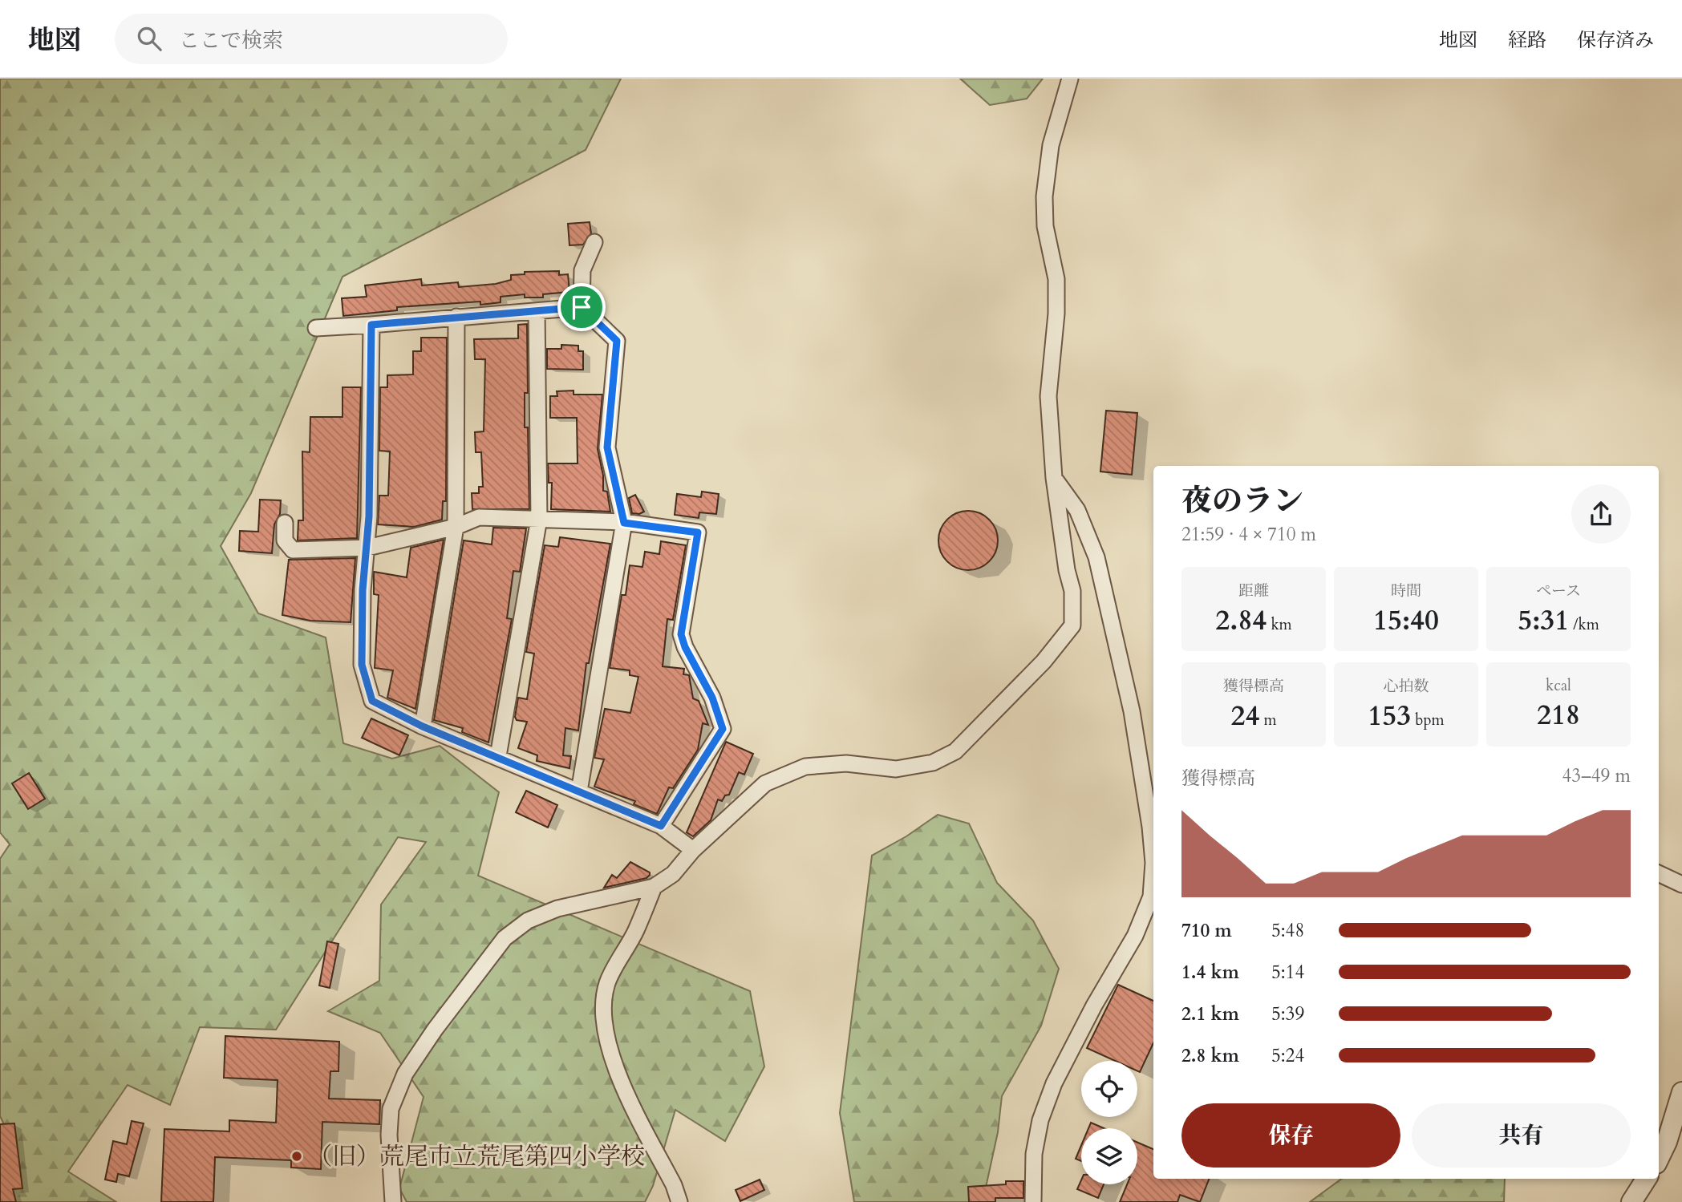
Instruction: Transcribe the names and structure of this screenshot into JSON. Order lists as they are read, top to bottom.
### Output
{
  "places": ["（旧）荒尾市立荒尾第四小学校"],
  "page": {
    "header": "地図",
    "search": "ここで検索",
    "nav": ["地図", "経路", "保存済み"],
    "heading": ["夜のラン", "21:59 · 4 × 710 m"],
    "stats": [
      ["距離", "2.84 km"],
      ["時間", "15:40"],
      ["ペース", "5:31 /km"],
      ["獲得標高", "24 m"],
      ["心拍数", "153 bpm"],
      ["kcal", "218"]
    ],
    "chart": ["獲得標高", "43–49 m"],
    "list": [
      {
        "name": "710 m",
        "note": "5:48"
      },
      {
        "name": "1.4 km",
        "note": "5:14"
      },
      {
        "name": "2.1 km",
        "note": "5:39"
      },
      {
        "name": "2.8 km",
        "note": "5:24"
      }
    ],
    "buttons": ["保存", "共有"]
  }
}
